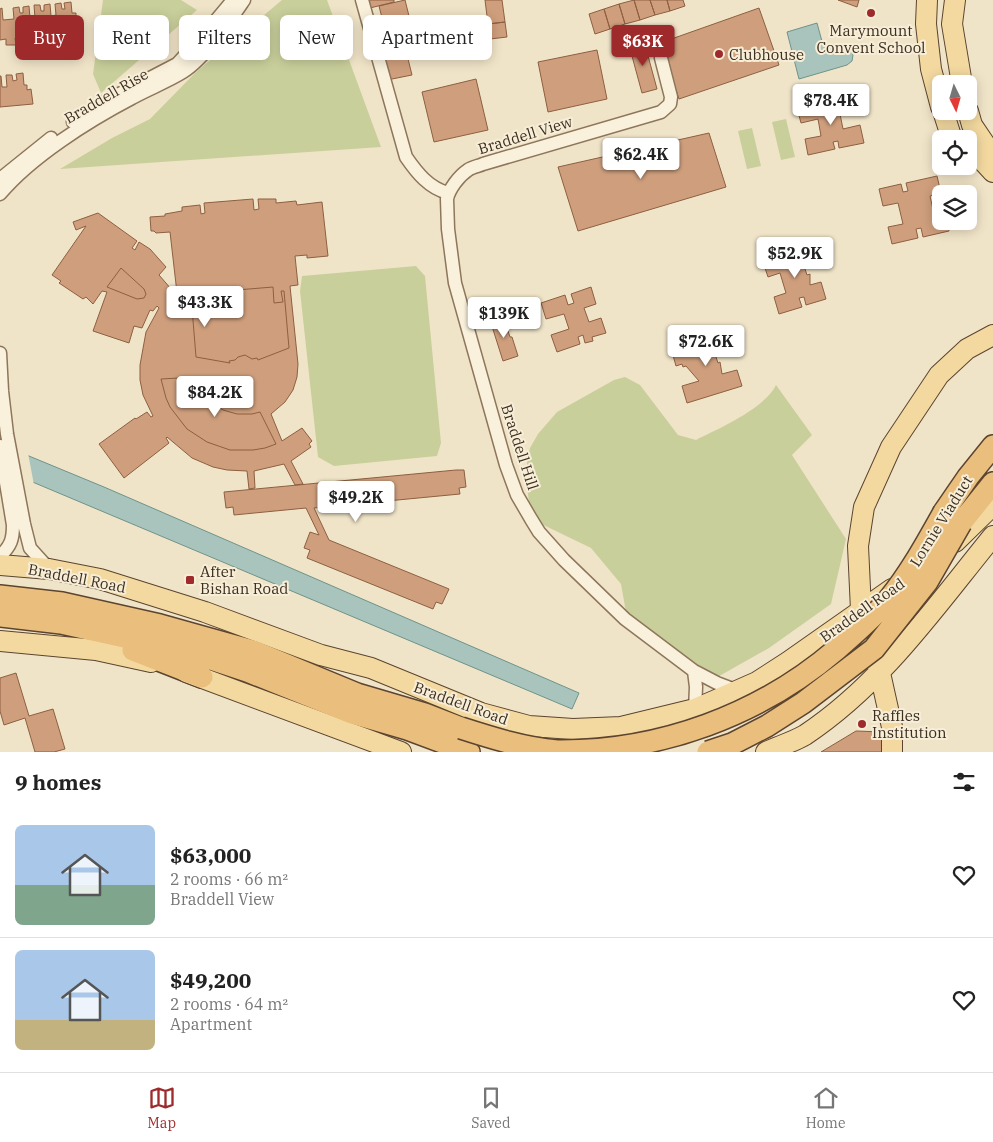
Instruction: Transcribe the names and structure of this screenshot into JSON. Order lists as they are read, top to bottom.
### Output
{
  "streets": {
    "highway": ["Lornie Viaduct", "Braddell Road"],
    "street": ["Braddell Rise", "Braddell View", "Braddell Hill"]
  },
  "crossings": [
    ["Braddell View", "Braddell Hill"],
    ["Braddell Hill", "Braddell Road"],
    ["Lornie Viaduct", "Braddell Road"]
  ],
  "places": {
    "other": ["Marymount Convent School", "Clubhouse", "Raffles Institution"],
    "transit": ["After Bishan Road"]
  },
  "north": "bottom",
  "page": {
    "chip": [
      "Buy",
      "Rent",
      "Filters",
      "New",
      "Apartment"
    ],
    "price": [
      "$63K",
      "$78.4K",
      "$62.4K",
      "$52.9K",
      "$43.3K",
      "$139K",
      "$72.6K",
      "$84.2K",
      "$49.2K"
    ],
    "heading": "9 homes",
    "list": [
      {
        "name": "$63,000",
        "note": "2 rooms · 66 m² · Braddell View"
      },
      {
        "name": "$49,200",
        "note": "2 rooms · 64 m² · Apartment"
      }
    ],
    "tabs": ["Map", "Saved", "Home"]
  }
}
